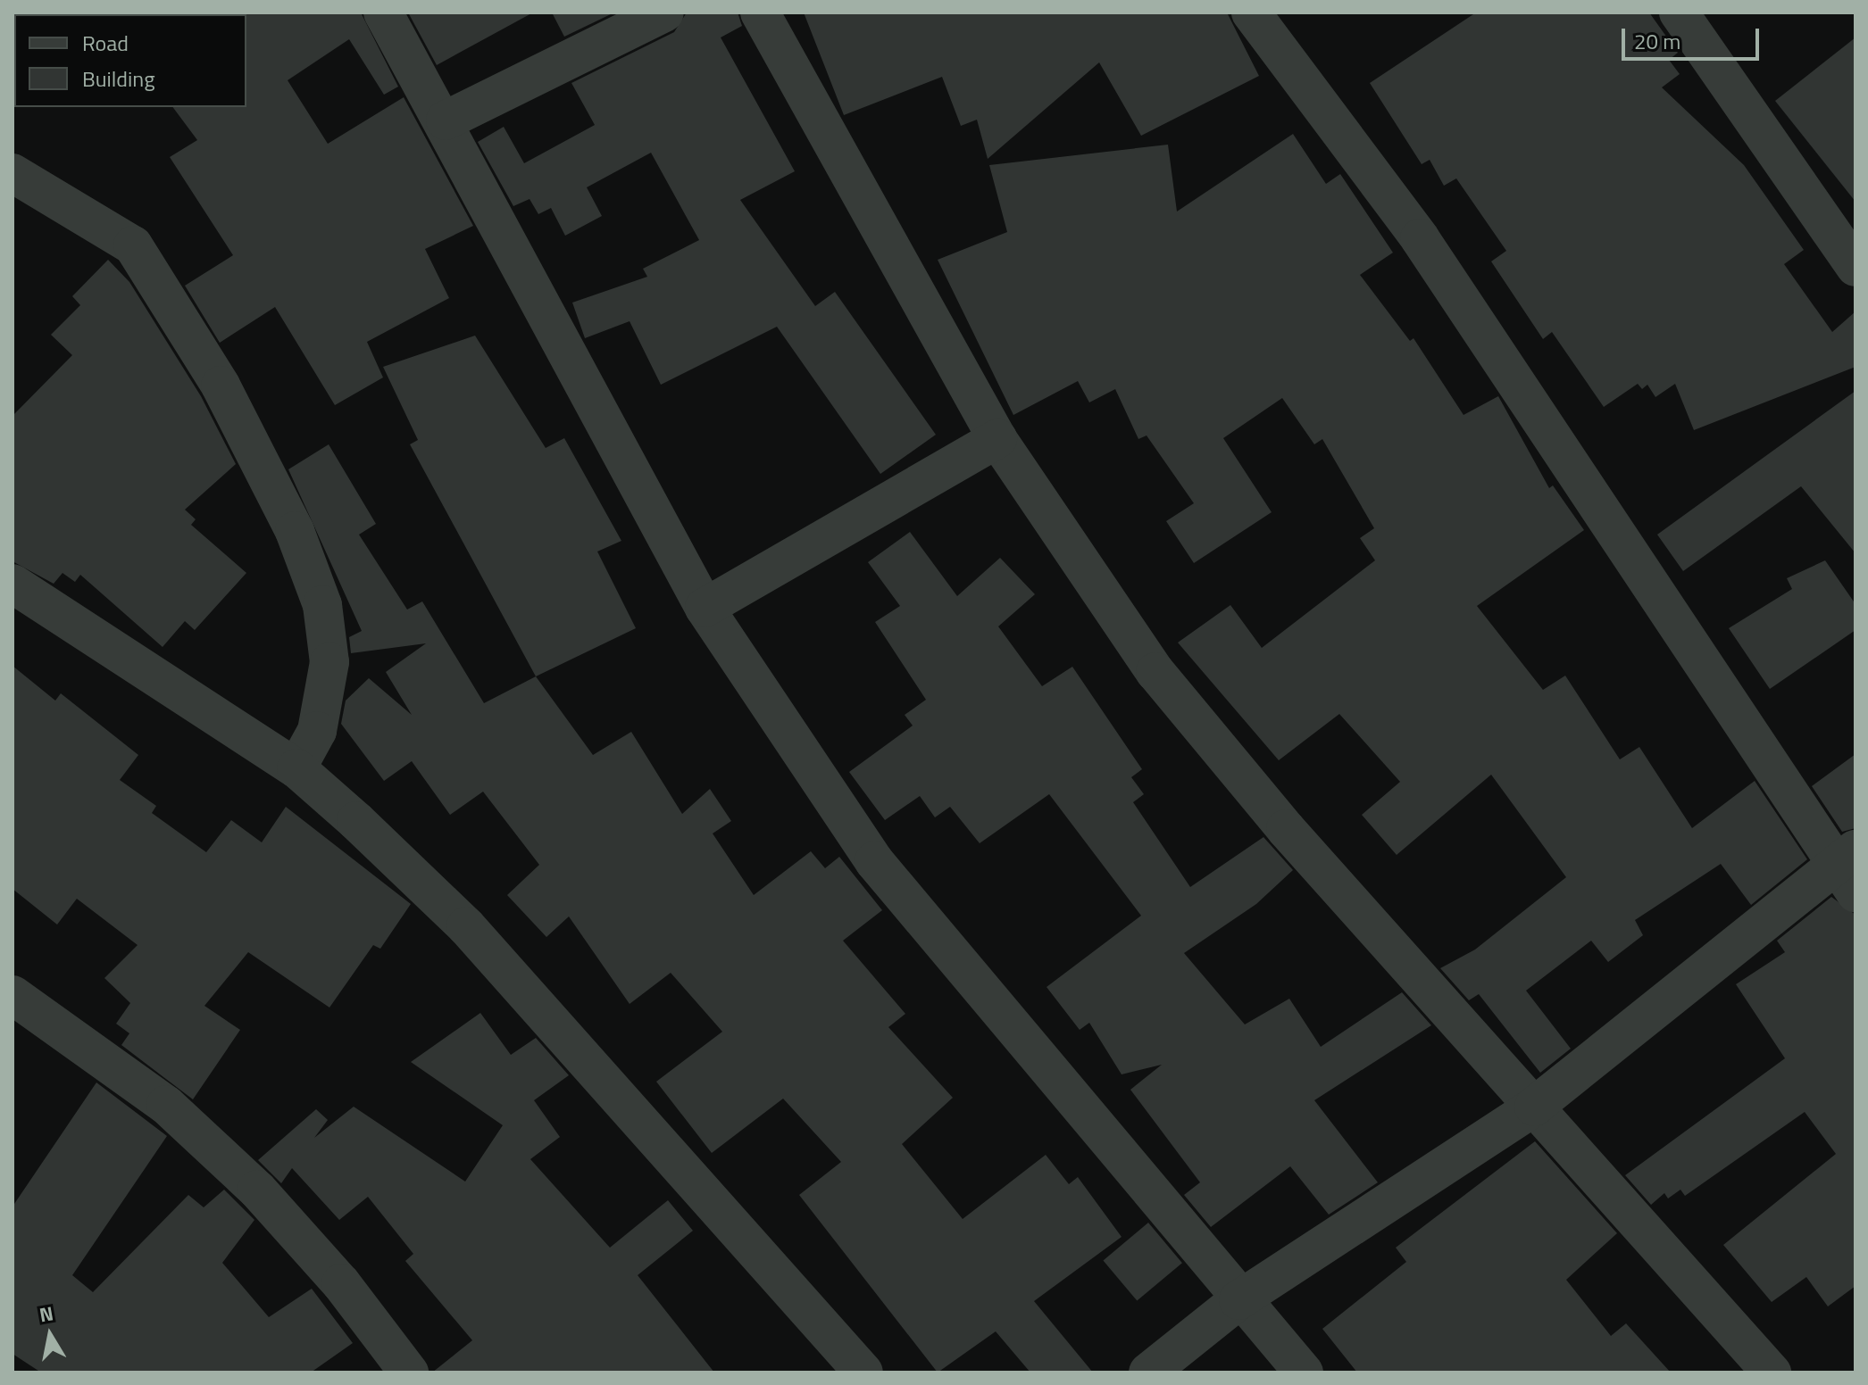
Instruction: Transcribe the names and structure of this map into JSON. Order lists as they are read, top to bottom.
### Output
{
  "legend": ["Road", "Building"],
  "scale_bar": "20 m",
  "north": "top"
}
